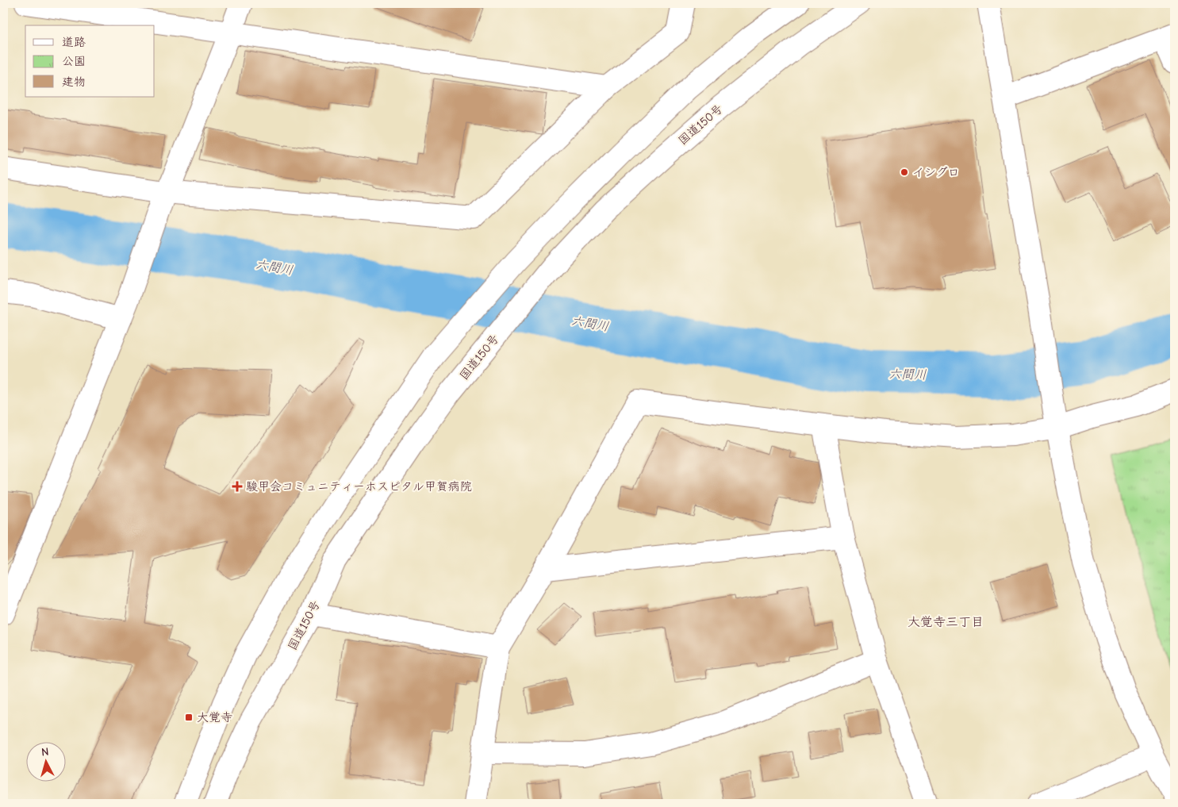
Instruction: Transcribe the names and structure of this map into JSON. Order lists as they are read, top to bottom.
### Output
{
  "streets": {
    "main road": ["国道150号"]
  },
  "districts": ["大覚寺三丁目"],
  "water": ["六間川"],
  "places": {
    "other": ["イシグロ"],
    "health": ["駿甲会コミュニティーホスピタル甲賀病院"],
    "transit": ["大覚寺"]
  },
  "legend": ["道路", "公園", "建物"],
  "north": "top"
}
